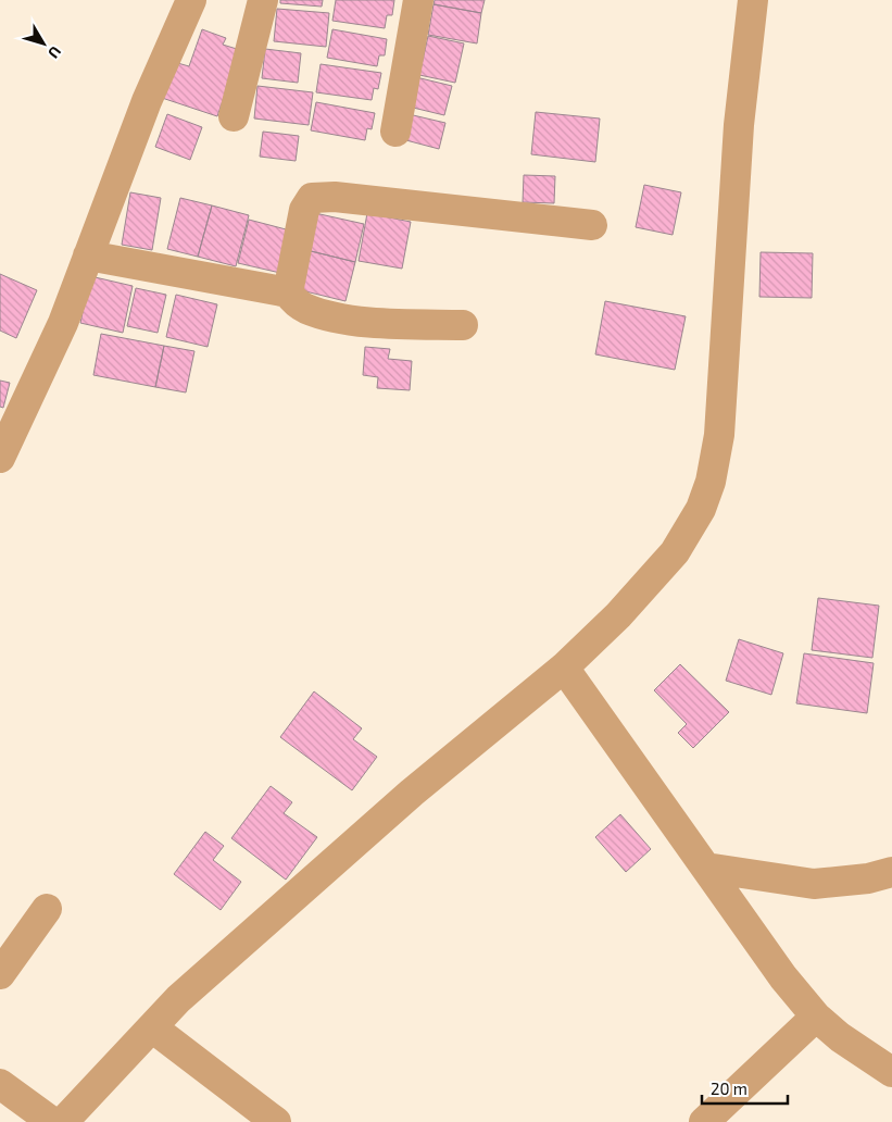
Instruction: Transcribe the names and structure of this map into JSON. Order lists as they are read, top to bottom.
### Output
{
  "scale_bar": "20 m",
  "north": "bottom right"
}
